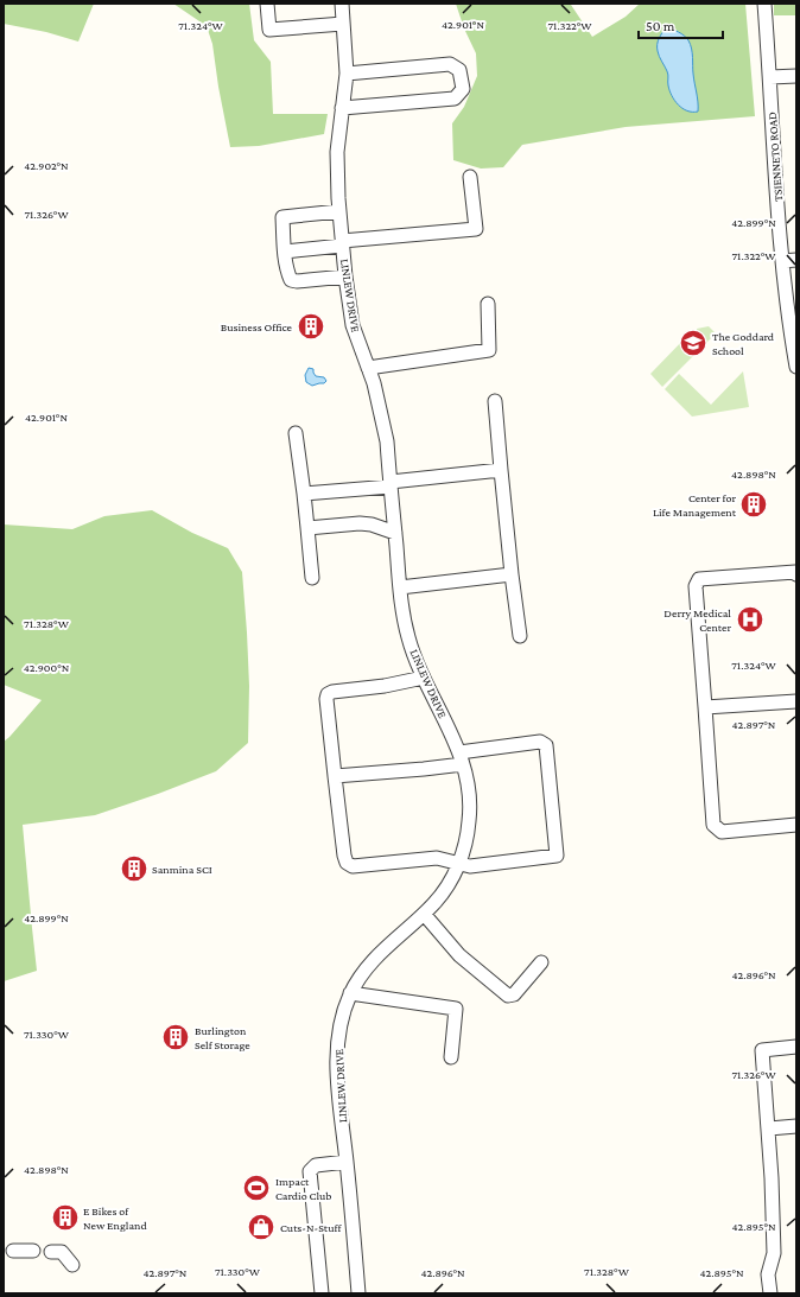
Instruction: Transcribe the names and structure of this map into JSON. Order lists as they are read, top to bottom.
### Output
{
  "streets": {
    "street": ["TSIENNETO ROAD", "LINLEW DRIVE"]
  },
  "places": {
    "building": [
      "Business Office",
      "Center for Life Management",
      "Sanmina SCI",
      "Burlington Self Storage",
      "E Bikes of New England"
    ],
    "school or university": ["The Goddard School"],
    "hospital": ["Derry Medical Center"],
    "sports": ["Impact Cardio Club"],
    "shop": ["Cuts-N-Stuff"]
  },
  "scale_bar": "50 m",
  "coordinates": [
    "42.901°N",
    "71.322°W",
    "71.324°W",
    "42.902°N",
    "71.326°W",
    "42.899°N",
    "42.898°N",
    "71.328°W",
    "42.900°N",
    "42.897°N",
    "42.896°N",
    "71.330°W",
    "42.895°N"
  ]
}
